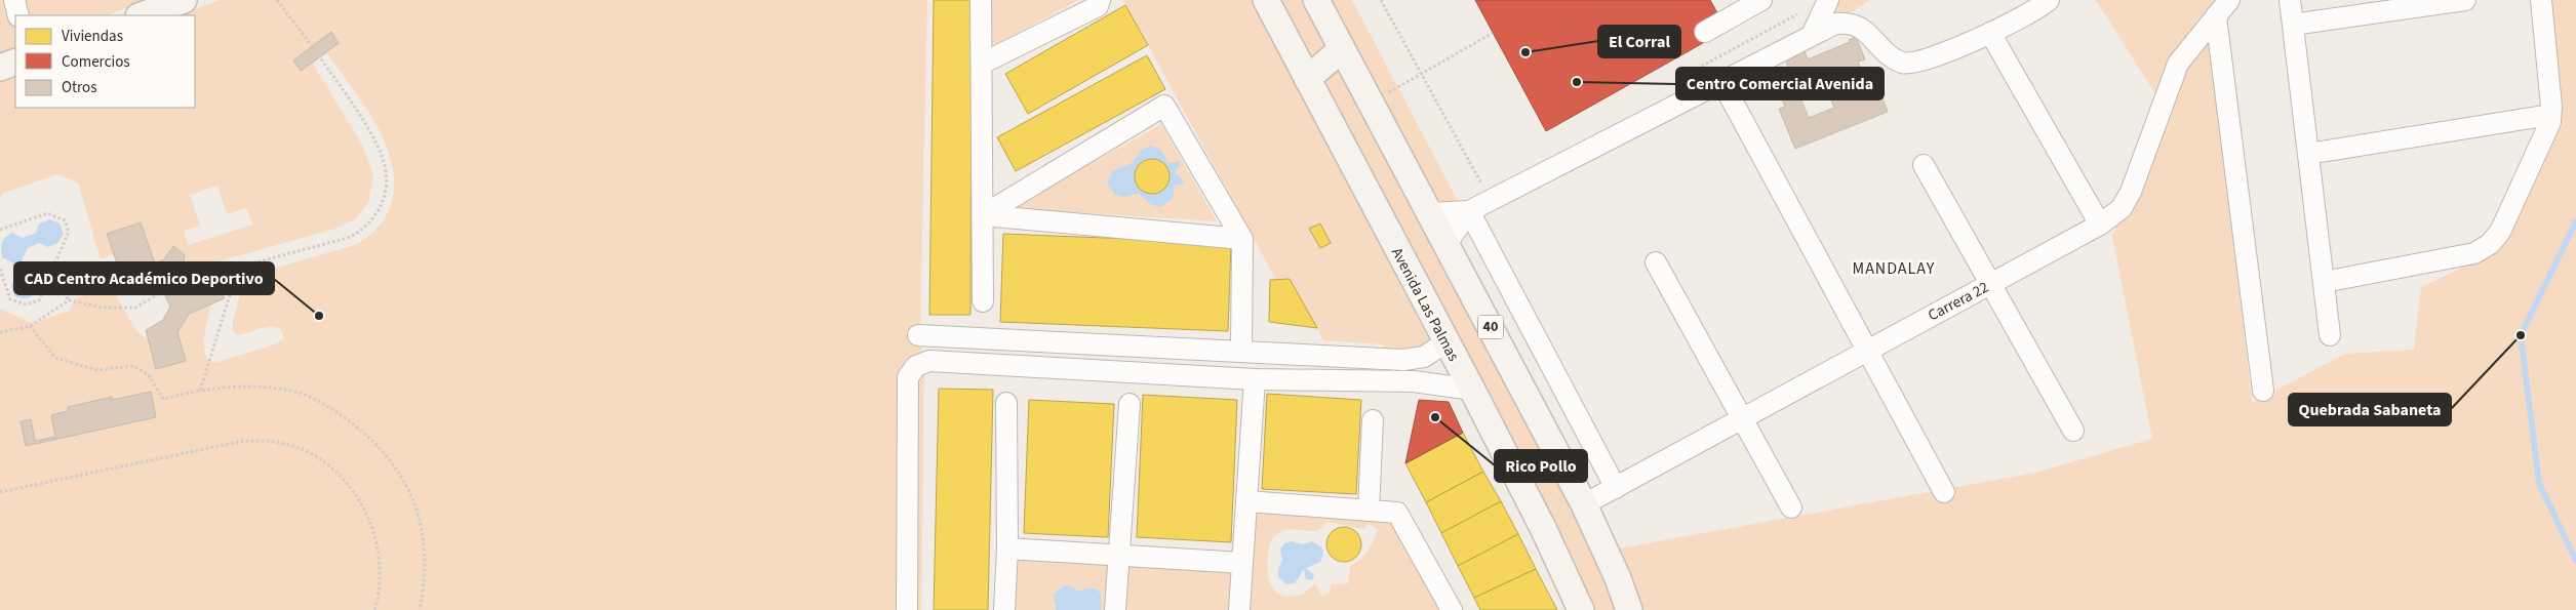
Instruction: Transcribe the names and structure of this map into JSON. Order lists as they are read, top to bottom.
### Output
{
  "streets": {
    "main road": ["Avenida Las Palmas", "40"],
    "street": ["Carrera 22"]
  },
  "crossings": [
    ["Carrera 22", "40"]
  ],
  "districts": ["MANDALAY"],
  "places": [
    "El Corral",
    "Centro Comercial Avenida",
    "CAD Centro Académico Deportivo",
    "Quebrada Sabaneta",
    "Rico Pollo"
  ],
  "legend": ["Viviendas", "Comercios", "Otros"]
}
